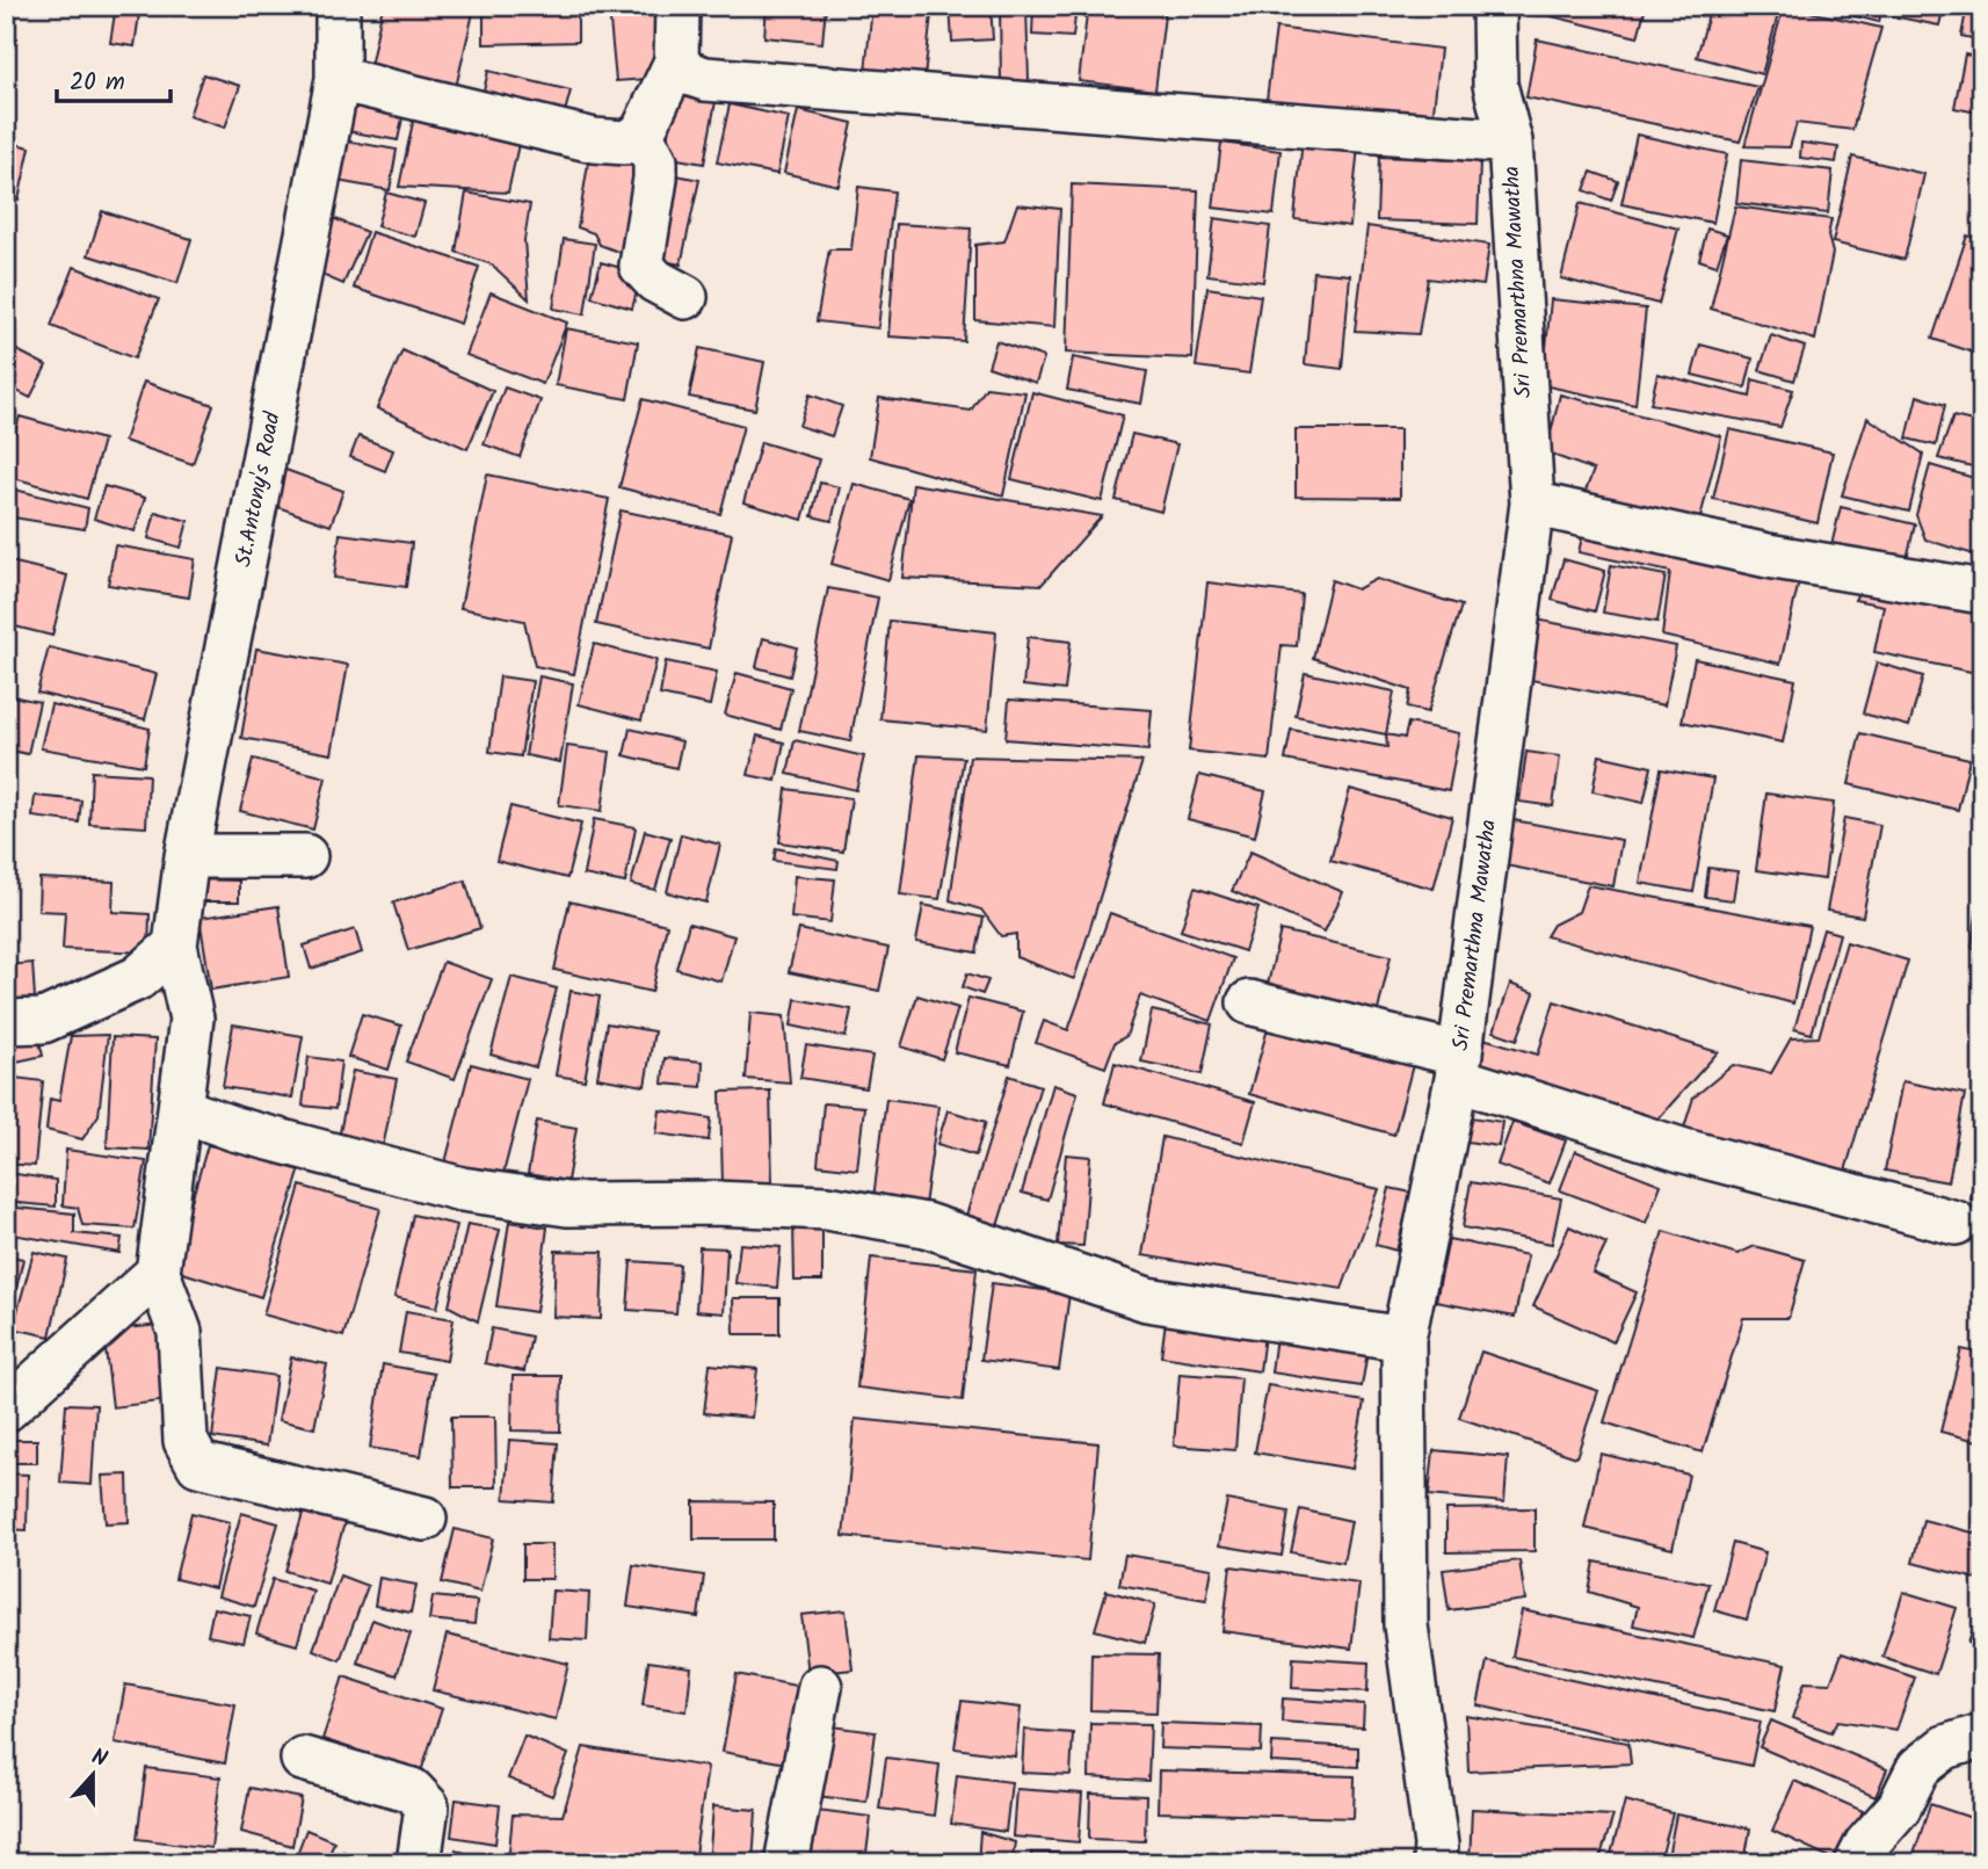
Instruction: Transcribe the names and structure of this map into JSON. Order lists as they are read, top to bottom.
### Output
{
  "streets": {
    "street": ["Sri Premarthna Mawatha", "St.Antony's Road"]
  },
  "scale_bar": "20 m",
  "north": "top"
}
